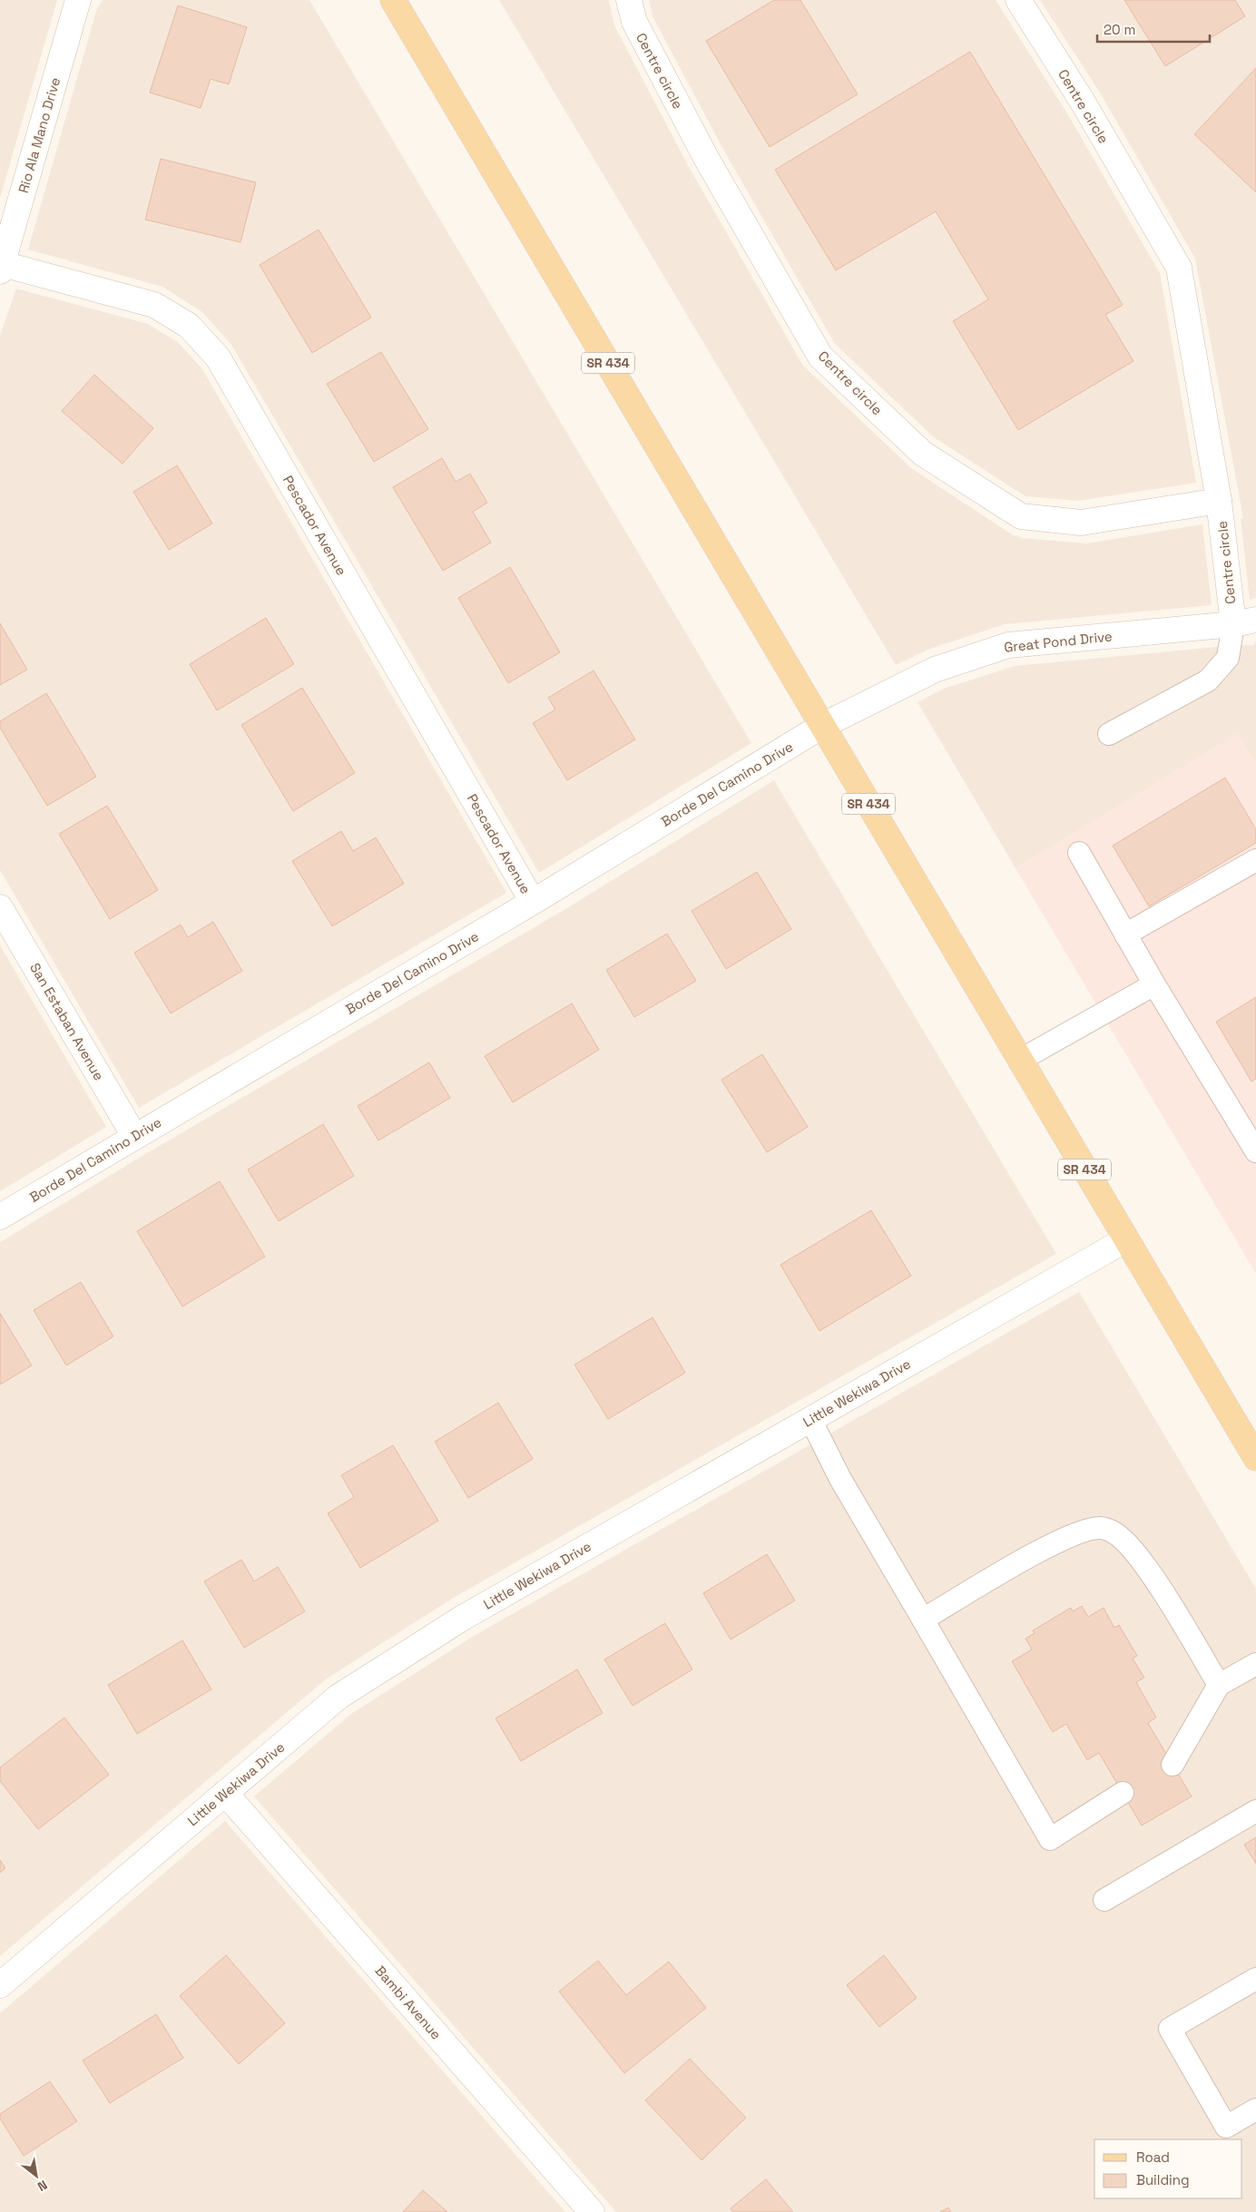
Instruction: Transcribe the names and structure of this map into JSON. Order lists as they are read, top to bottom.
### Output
{
  "streets": {
    "main road": ["SR 434"],
    "street": [
      "Centre circle",
      "Rio Ala Mano Drive",
      "Pescador Avenue",
      "Great Pond Drive",
      "Borde Del Camino Drive",
      "San Estaban Avenue",
      "Little Wekiwa Drive",
      "Bambi Avenue"
    ]
  },
  "crossings": [
    ["Centre circle", "Great Pond Drive"],
    ["Rio Ala Mano Drive", "Pescador Avenue"],
    ["SR 434", "Great Pond Drive"],
    ["SR 434", "Borde Del Camino Drive"],
    ["SR 434", "Little Wekiwa Drive"],
    ["Pescador Avenue", "Borde Del Camino Drive"],
    ["Great Pond Drive", "Borde Del Camino Drive"],
    ["Borde Del Camino Drive", "San Estaban Avenue"],
    ["Little Wekiwa Drive", "Bambi Avenue"]
  ],
  "legend": ["Road", "Building"],
  "scale_bar": "20 m",
  "north": "bottom right"
}
